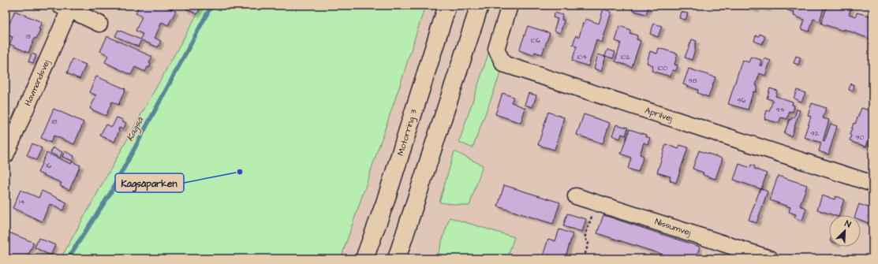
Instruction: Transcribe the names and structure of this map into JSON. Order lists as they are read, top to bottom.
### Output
{
  "streets": {
    "highway": ["Motorring 3"],
    "street": ["Havmandsvej", "Aprilvej", "Nissumvej"]
  },
  "water": ["Kagså"],
  "places": ["Kagsåparken"],
  "house_numbers": [
    "13",
    "106",
    "104",
    "102",
    "100",
    "98",
    "96",
    "94",
    "18",
    "92",
    "90",
    "16",
    "14"
  ],
  "north": "top right"
}
